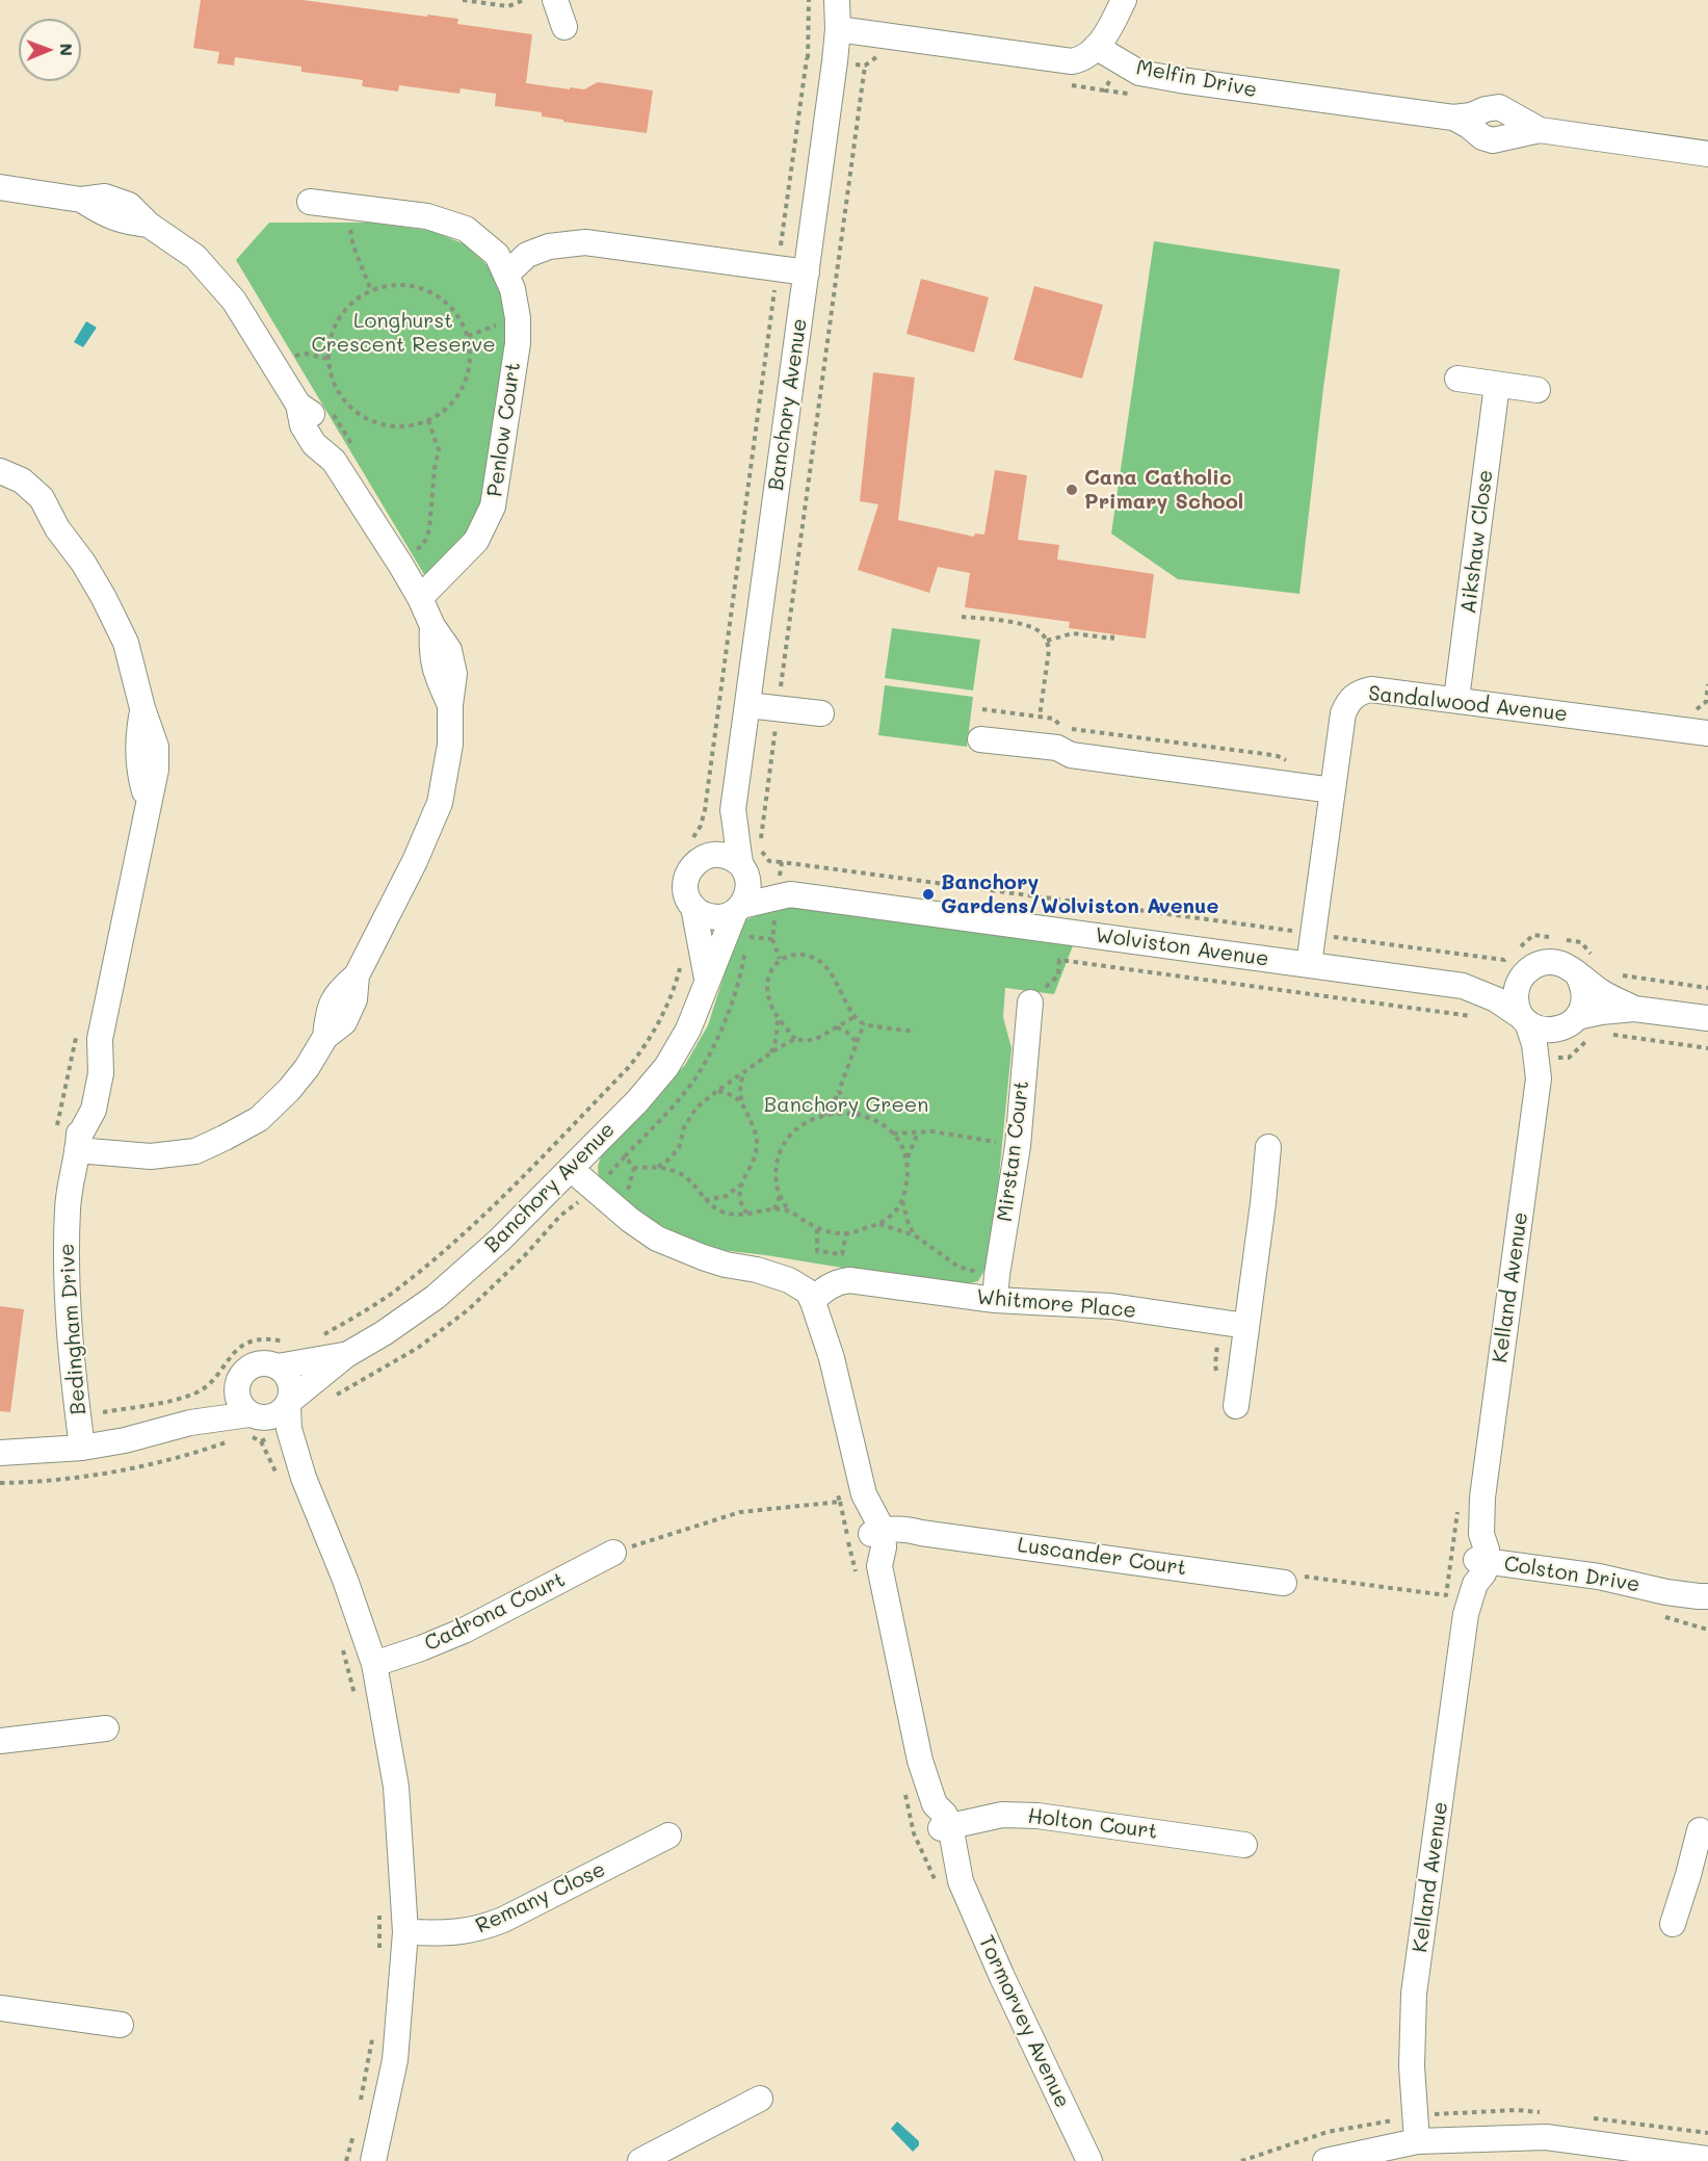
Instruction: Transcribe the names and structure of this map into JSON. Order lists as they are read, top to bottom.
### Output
{
  "streets": {
    "street": [
      "Melfin Drive",
      "Banchory Avenue",
      "Penlow Court",
      "Aikshaw Close",
      "Sandalwood Avenue",
      "Wolviston Avenue",
      "Mirstan Court",
      "Kelland Avenue",
      "Whitmore Place",
      "Bedingham Drive",
      "Luscander Court",
      "Colston Drive",
      "Cadrona Court",
      "Holton Court",
      "Remany Close",
      "Tormorvey Avenue"
    ]
  },
  "crossings": [
    ["Banchory Avenue", "Wolviston Avenue"],
    ["Aikshaw Close", "Sandalwood Avenue"],
    ["Sandalwood Avenue", "Wolviston Avenue"],
    ["Wolviston Avenue", "Kelland Avenue"],
    ["Mirstan Court", "Whitmore Place"],
    ["Kelland Avenue", "Colston Drive"],
    ["Holton Court", "Tormorvey Avenue"]
  ],
  "parks": ["Longhurst Crescent Reserve", "Banchory Green"],
  "places": ["Cana Catholic Primary School", "Banchory Gardens/Wolviston Avenue"],
  "north": "right"
}
